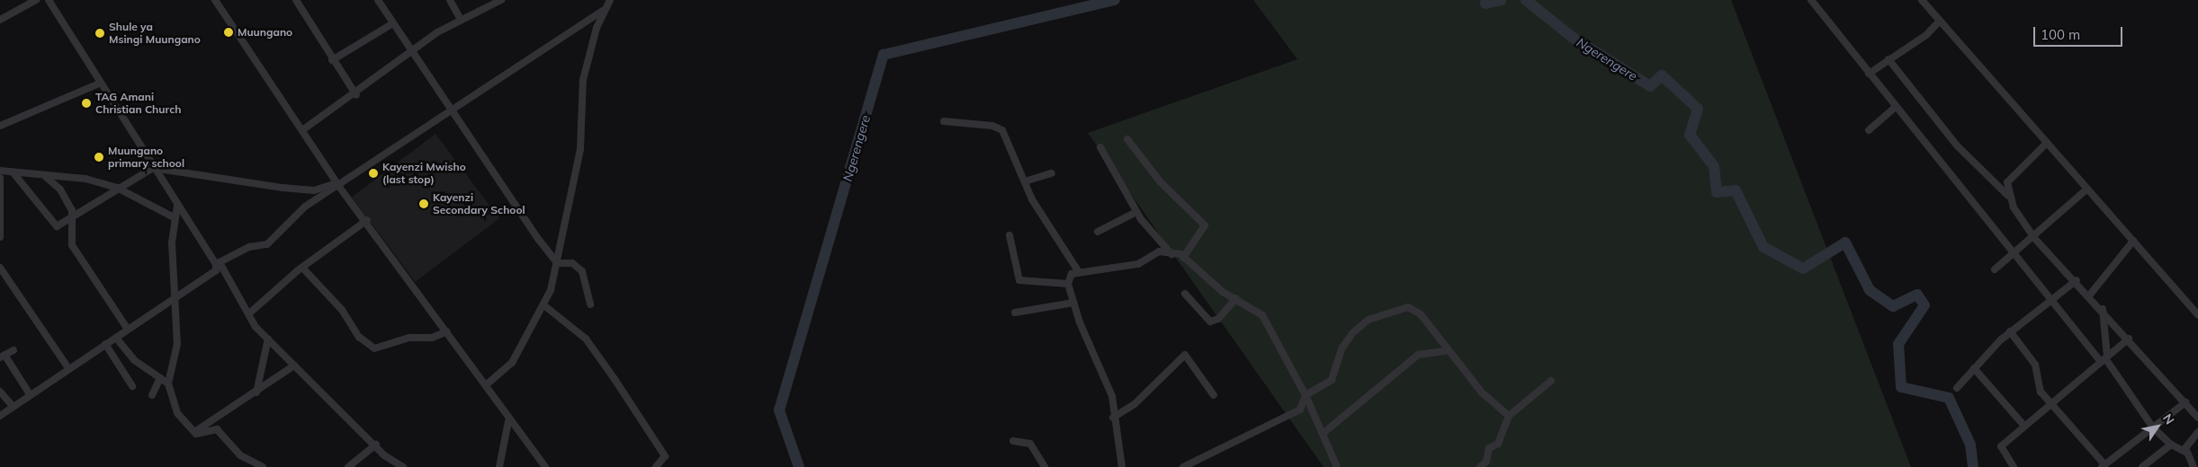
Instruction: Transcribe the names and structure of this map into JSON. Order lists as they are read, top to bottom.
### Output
{
  "water": ["Ngerengere"],
  "places": [
    "Muungano",
    "Shule ya Msingi Muungano",
    "TAG Amani Christian Church",
    "Muungano primary school",
    "Kayenzi Mwisho (last stop)",
    "Kayenzi Secondary School"
  ],
  "scale_bar": "100 m",
  "north": "top right"
}
